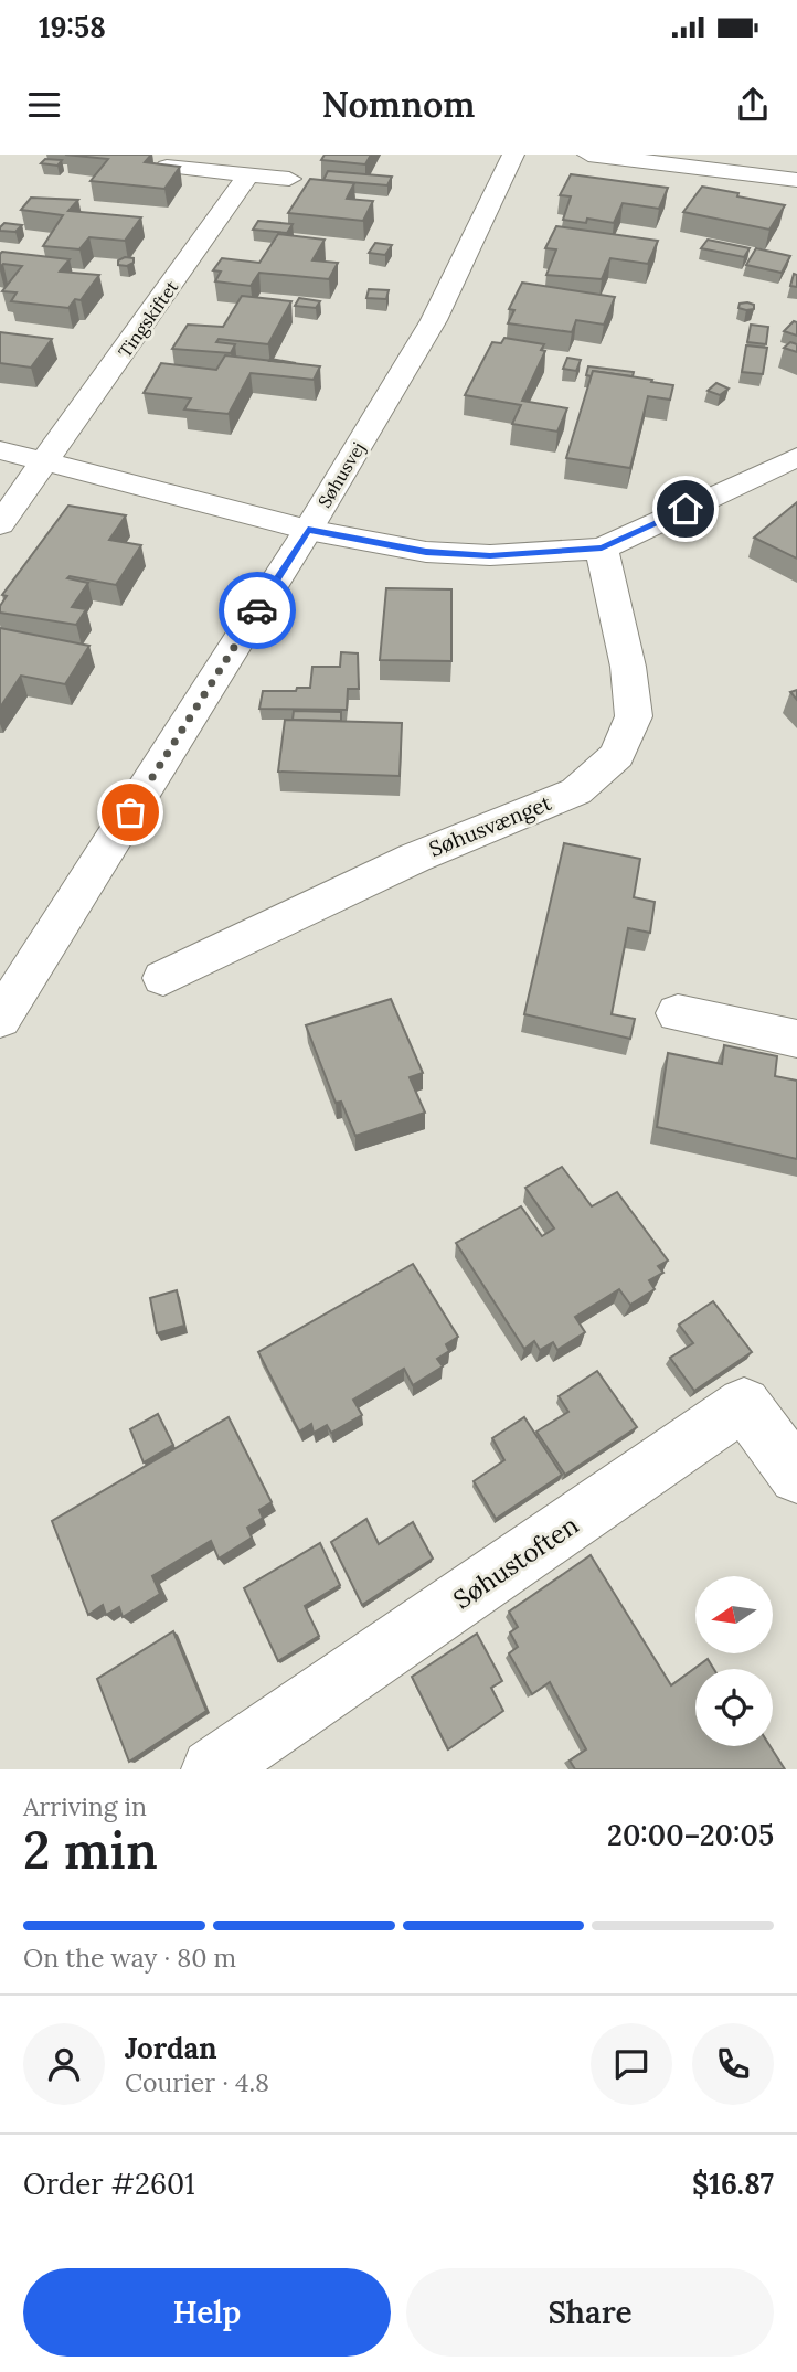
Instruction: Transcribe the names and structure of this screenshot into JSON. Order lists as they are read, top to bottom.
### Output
{
  "streets": {
    "street": [
      "Tingskiftet",
      "Søhusvej",
      "Søhusvænget",
      "Søhustoften"
    ]
  },
  "north": "left",
  "page": {
    "status": "19:58",
    "header": "Nomnom",
    "heading": ["2 min", "Arriving in", "20:00–20:05"],
    "panel": [
      "Jordan",
      "Courier · 4.8",
      "Order #2601",
      "$16.87"
    ],
    "bar": "On the way · 80 m",
    "buttons": ["Help", "Share"]
  }
}
